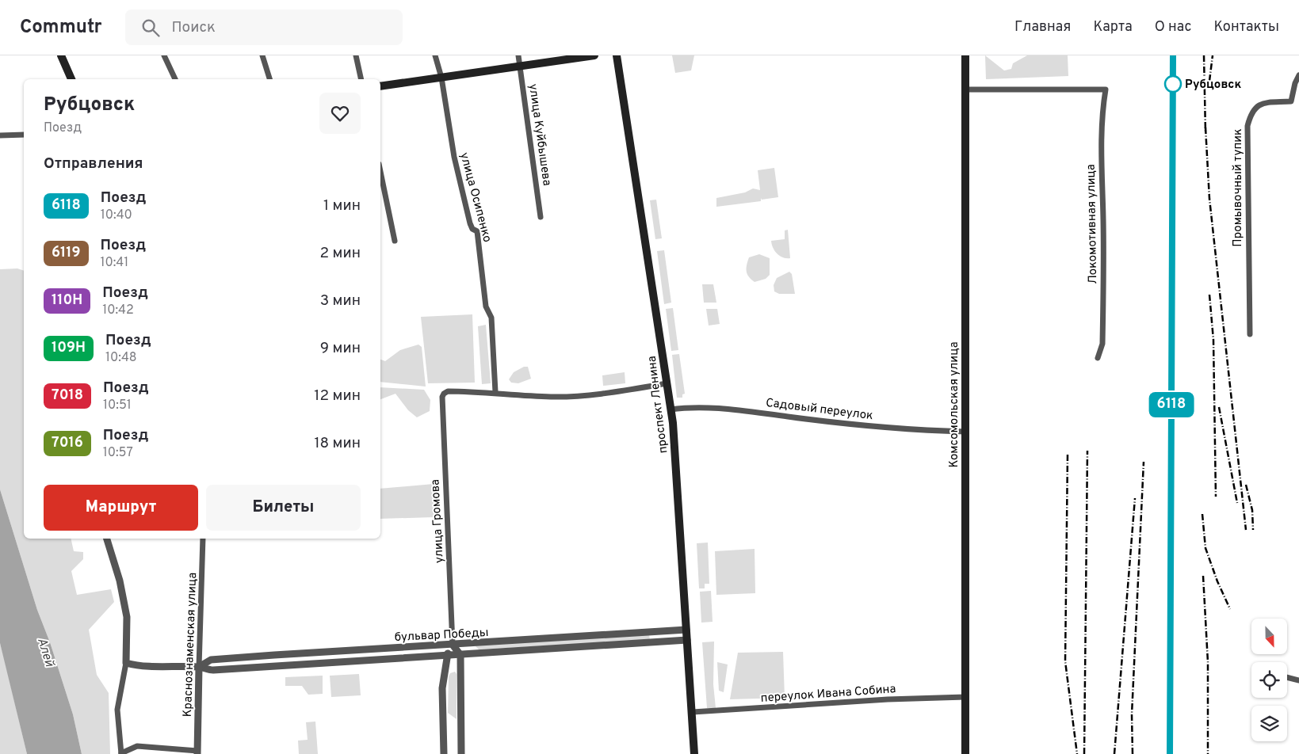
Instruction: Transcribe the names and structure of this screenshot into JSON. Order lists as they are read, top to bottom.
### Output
{
  "streets": {
    "main road": ["проспект Ленина", "Комсомольская улица"],
    "street": [
      "улица Куйбышева",
      "Промывочный тупик",
      "улица Осипенко",
      "Локомотивная улица",
      "Садовый переулок",
      "улица Громова",
      "бульвар Победы",
      "Краснознаменская улица",
      "переулок Ивана Собина"
    ]
  },
  "crossings": [
    ["улица Осипенко", "улица Громова"],
    ["Локомотивная улица", "Комсомольская улица"],
    ["проспект Ленина", "Садовый переулок"],
    ["проспект Ленина", "бульвар Победы"],
    ["проспект Ленина", "переулок Ивана Собина"],
    ["Комсомольская улица", "Садовый переулок"],
    ["Комсомольская улица", "переулок Ивана Собина"],
    ["улица Громова", "бульвар Победы"],
    ["бульвар Победы", "Краснознаменская улица"]
  ],
  "water": ["Алей"],
  "places": ["Рубцовск"],
  "north": "bottom",
  "page": {
    "header": "Commutr",
    "search": "Поиск",
    "nav": [
      "Главная",
      "Карта",
      "О нас",
      "Контакты"
    ],
    "on_map": "6118",
    "heading": [
      ["Рубцовск", "Поезд"],
      "Отправления"
    ],
    "list": [
      {
        "mark": "6118",
        "name": "Поезд",
        "note": "10:40",
        "value": "1 мин"
      },
      {
        "mark": "6119",
        "name": "Поезд",
        "note": "10:41",
        "value": "2 мин"
      },
      {
        "mark": "110Н",
        "name": "Поезд",
        "note": "10:42",
        "value": "3 мин"
      },
      {
        "mark": "109Н",
        "name": "Поезд",
        "note": "10:48",
        "value": "9 мин"
      },
      {
        "mark": "7018",
        "name": "Поезд",
        "note": "10:51",
        "value": "12 мин"
      },
      {
        "mark": "7016",
        "name": "Поезд",
        "note": "10:57",
        "value": "18 мин"
      }
    ],
    "buttons": ["Маршрут", "Билеты"]
  }
}
